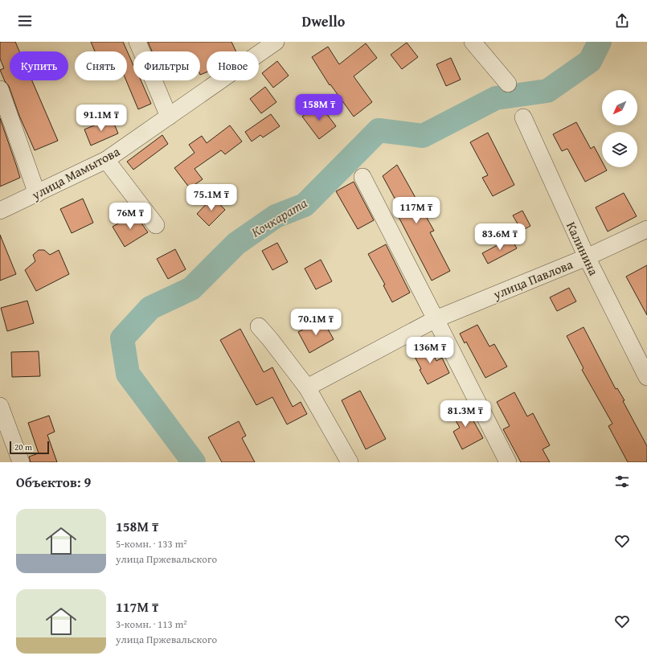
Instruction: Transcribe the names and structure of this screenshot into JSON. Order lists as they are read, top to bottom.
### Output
{
  "streets": {
    "street": ["улица Мамытова", "Калинина", "улица Павлова"]
  },
  "crossings": [
    ["Калинина", "улица Павлова"]
  ],
  "water": ["Кочкарата"],
  "scale_bar": "20 m",
  "north": "bottom left",
  "page": {
    "header": "Dwello",
    "chip": [
      "Купить",
      "Снять",
      "Фильтры",
      "Новое"
    ],
    "price": [
      "158M ₸",
      "91.1M ₸",
      "75.1M ₸",
      "117M ₸",
      "76M ₸",
      "83.6M ₸",
      "70.1M ₸",
      "136M ₸",
      "81.3M ₸"
    ],
    "scale": "20 m",
    "heading": "Объектов: 9",
    "list": [
      {
        "name": "158M ₸",
        "note": "5-комн. · 133 m² · улица Пржевальского"
      },
      {
        "name": "117M ₸",
        "note": "3-комн. · 113 m² · улица Пржевальского"
      }
    ]
  }
}
